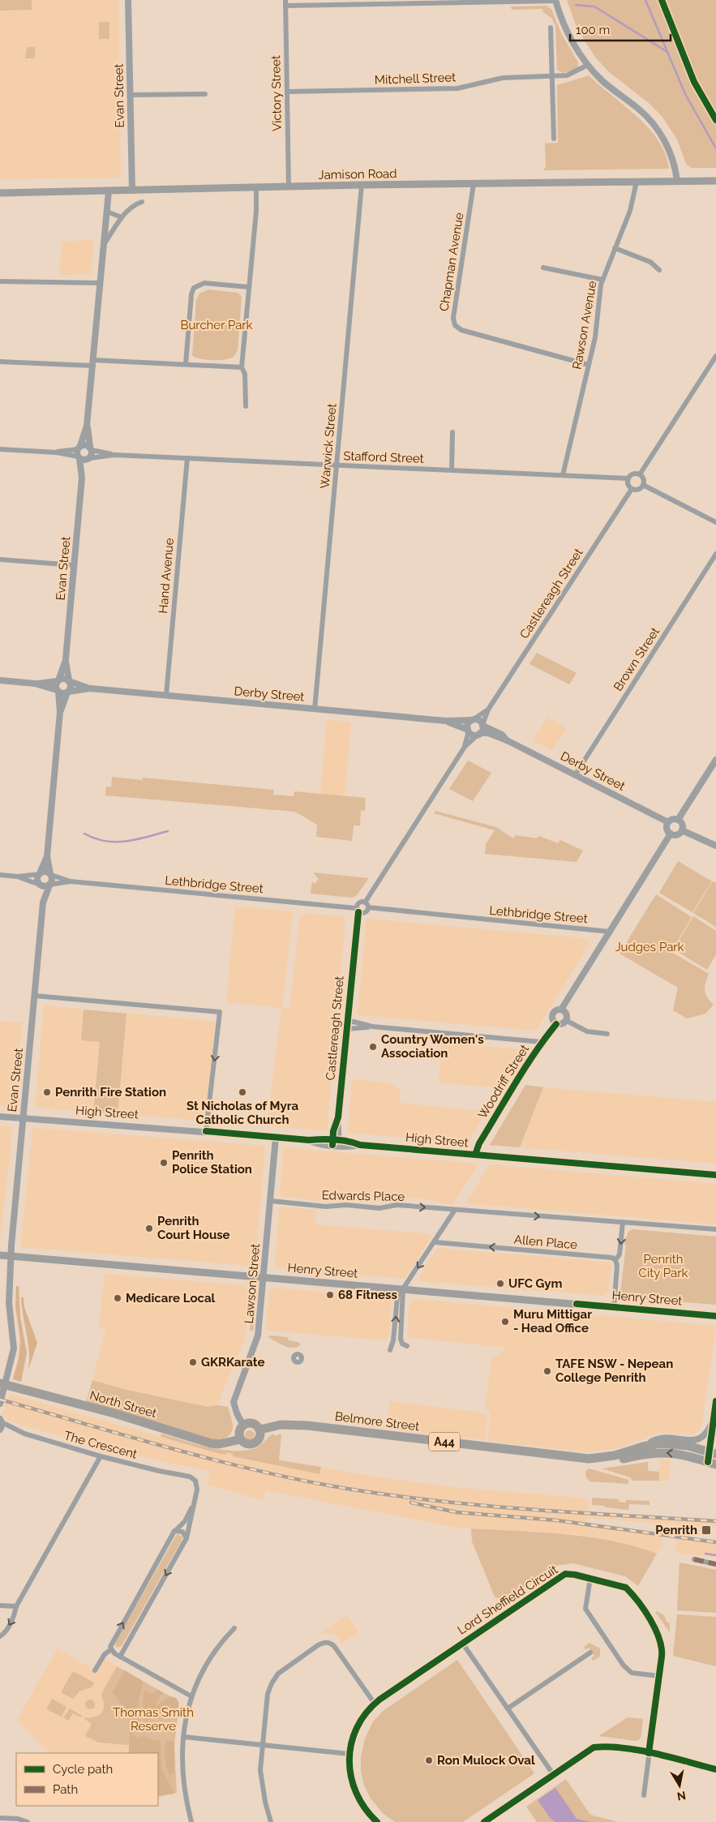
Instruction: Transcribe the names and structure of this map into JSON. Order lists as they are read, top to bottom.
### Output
{
  "streets": {
    "highway": ["North Street", "Belmore Street", "A44"],
    "main road": ["Jamison Road", "Henry Street"],
    "street": [
      "Mitchell Street",
      "Victory Street",
      "Evan Street",
      "Chapman Avenue",
      "Rawson Avenue",
      "Warwick Street",
      "Stafford Street",
      "Hand Avenue",
      "Castlereagh Street",
      "Brown Street",
      "Derby Street",
      "Lethbridge Street",
      "Woodriff Street",
      "High Street",
      "Edwards Place",
      "Allen Place",
      "Lawson Street",
      "The Crescent",
      "Lord Sheffield Circuit"
    ]
  },
  "crossings": [
    ["Mitchell Street", "Victory Street"],
    ["Victory Street", "Jamison Road"],
    ["Evan Street", "Jamison Road"],
    ["Evan Street", "Stafford Street"],
    ["Evan Street", "Derby Street"],
    ["Evan Street", "Lethbridge Street"],
    ["Evan Street", "High Street"],
    ["Evan Street", "Henry Street"],
    ["Evan Street", "North Street"],
    ["Jamison Road", "Chapman Avenue"],
    ["Jamison Road", "Rawson Avenue"],
    ["Jamison Road", "Warwick Street"],
    ["Chapman Avenue", "Rawson Avenue"],
    ["Rawson Avenue", "Stafford Street"],
    ["Warwick Street", "Stafford Street"],
    ["Warwick Street", "Derby Street"],
    ["Stafford Street", "Hand Avenue"],
    ["Stafford Street", "Castlereagh Street"],
    ["Hand Avenue", "Derby Street"],
    ["Castlereagh Street", "Derby Street"],
    ["Castlereagh Street", "Lethbridge Street"],
    ["Castlereagh Street", "High Street"],
    ["Brown Street", "Derby Street"],
    ["Woodriff Street", "High Street"],
    ["High Street", "Lawson Street"],
    ["Edwards Place", "Allen Place"],
    ["Edwards Place", "Lawson Street"],
    ["Henry Street", "Lawson Street"],
    ["Lawson Street", "North Street"],
    ["Lawson Street", "Belmore Street"],
    ["Lawson Street", "A44"],
    ["North Street", "Belmore Street"],
    ["North Street", "A44"],
    ["Belmore Street", "A44"]
  ],
  "one_way": ["Edwards Place"],
  "parks": [
    "Burcher Park",
    "Judges Park",
    "Penrith City Park",
    "Thomas Smith Reserve"
  ],
  "places": {
    "other": [
      "Country Women's Association",
      "Penrith Fire Station",
      "St Nicholas of Myra Catholic Church",
      "Penrith Police Station",
      "Penrith Court House",
      "UFC Gym",
      "68 Fitness",
      "Medicare Local",
      "Muru Mittigar - Head Office",
      "GKRKarate",
      "TAFE NSW - Nepean College Penrith",
      "Ron Mulock Oval"
    ],
    "transit": ["Penrith"]
  },
  "legend": ["Cycle path", "Path"],
  "scale_bar": "100 m",
  "north": "bottom"
}
